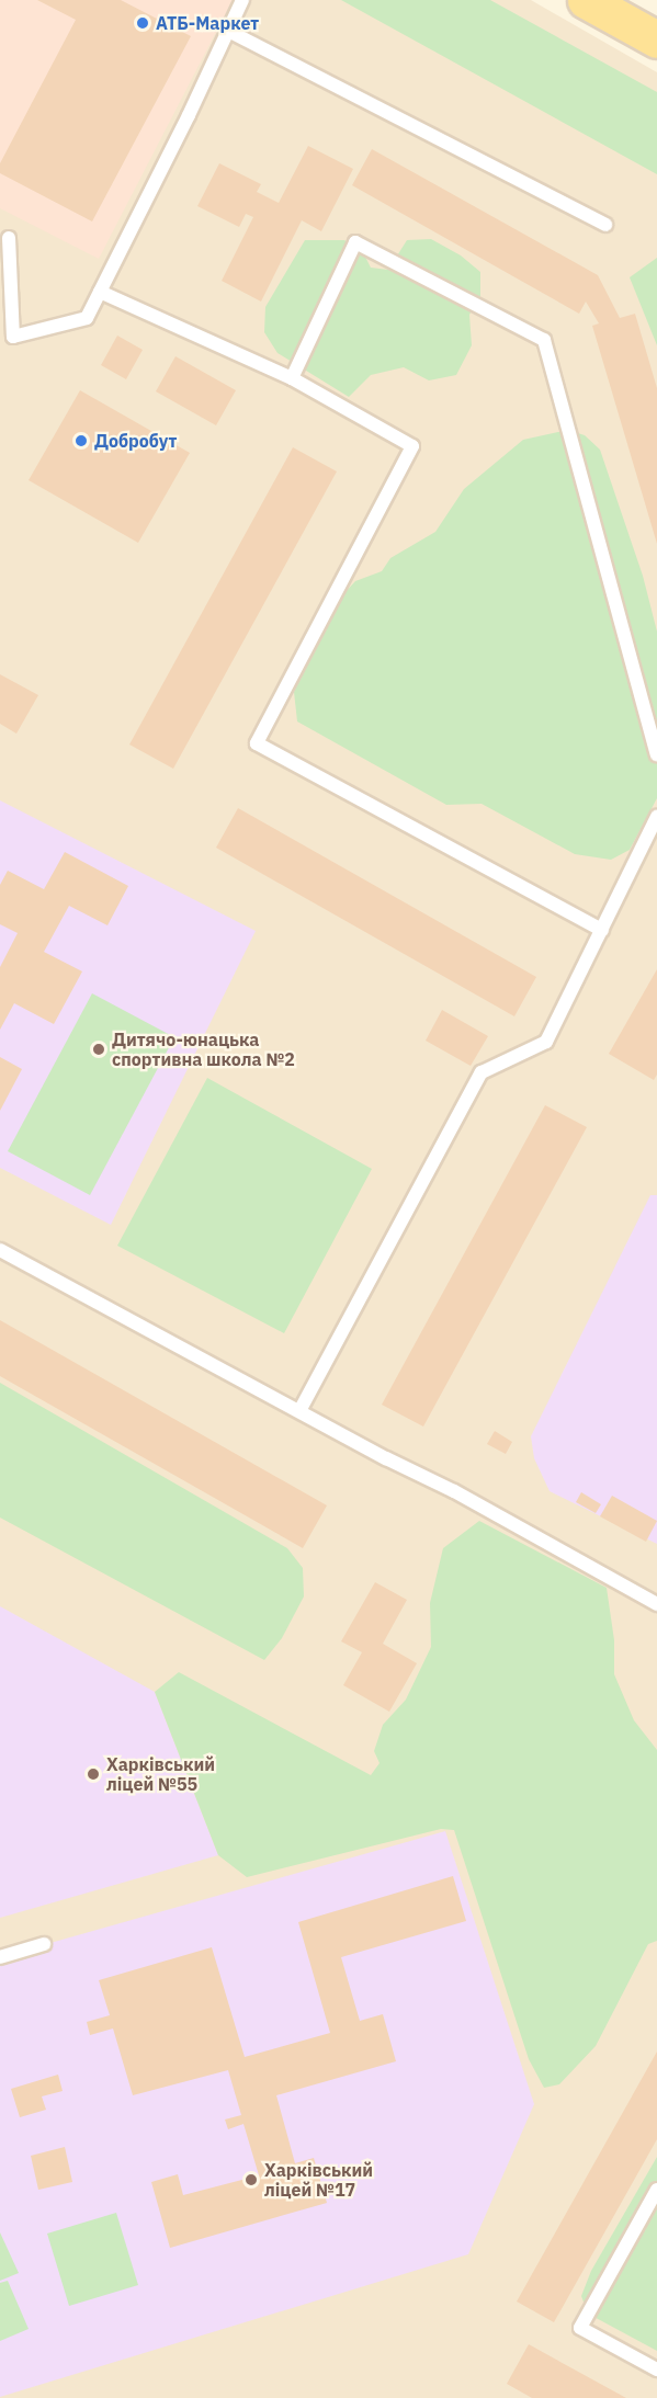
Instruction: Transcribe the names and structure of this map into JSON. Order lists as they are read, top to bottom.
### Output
{
  "places": [
    "АТБ-Маркет",
    "Добробут",
    "Дитячо-юнацька спортивна школа №2",
    "Харківський ліцей №55",
    "Харківський ліцей №17"
  ]
}
